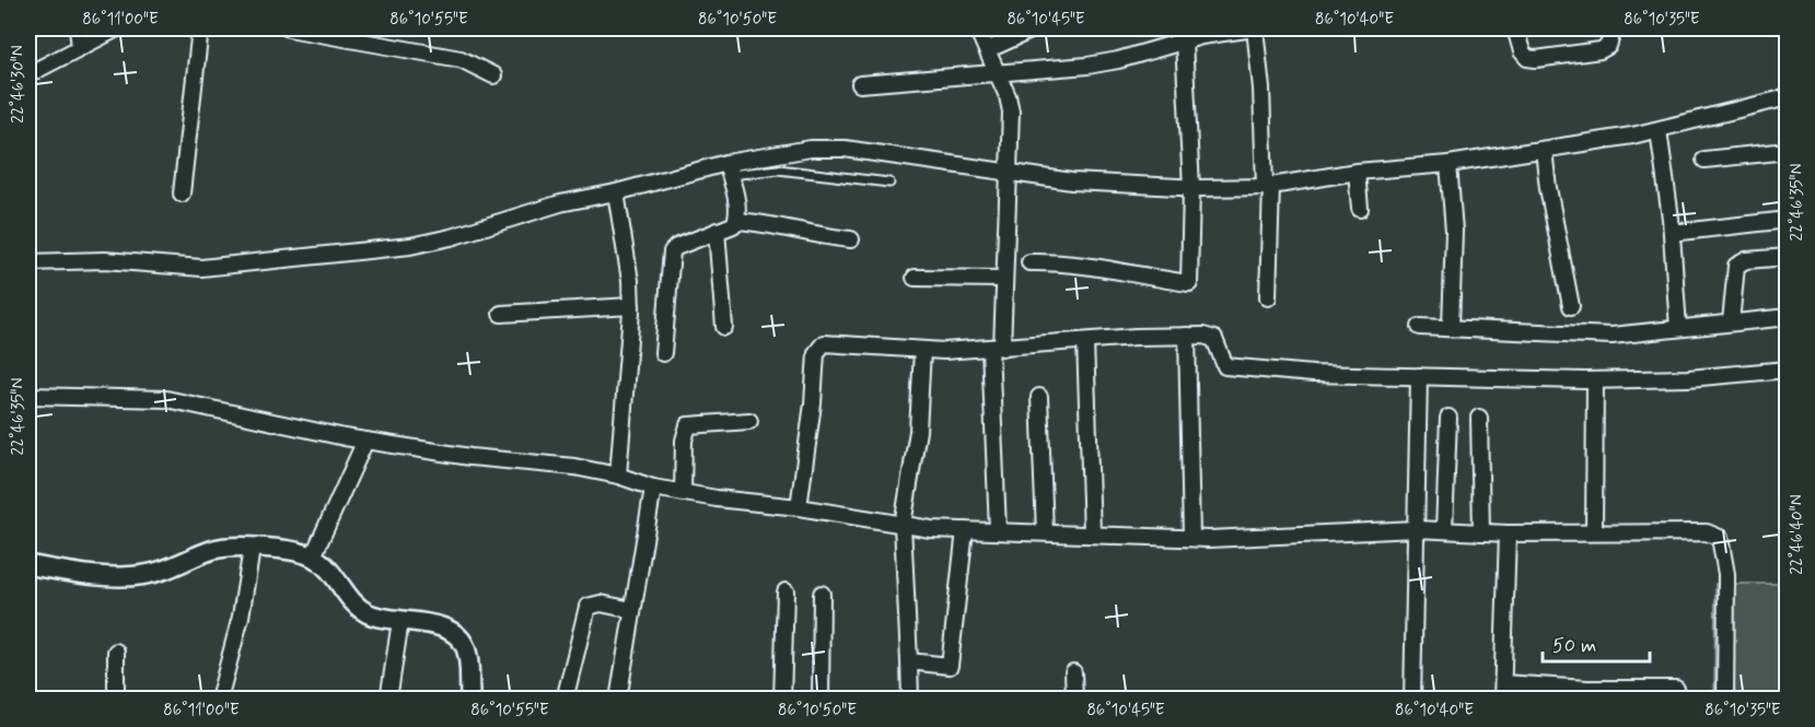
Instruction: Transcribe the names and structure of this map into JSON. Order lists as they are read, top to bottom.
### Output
{
  "scale_bar": "50 m",
  "coordinates": [
    "86°11'00\"E",
    "86°10'55\"E",
    "86°10'50\"E",
    "86°10'45\"E",
    "86°10'40\"E",
    "86°10'35\"E",
    "22°46'30\"N",
    "22°46'35\"N",
    "22°46'40\"N"
  ]
}
